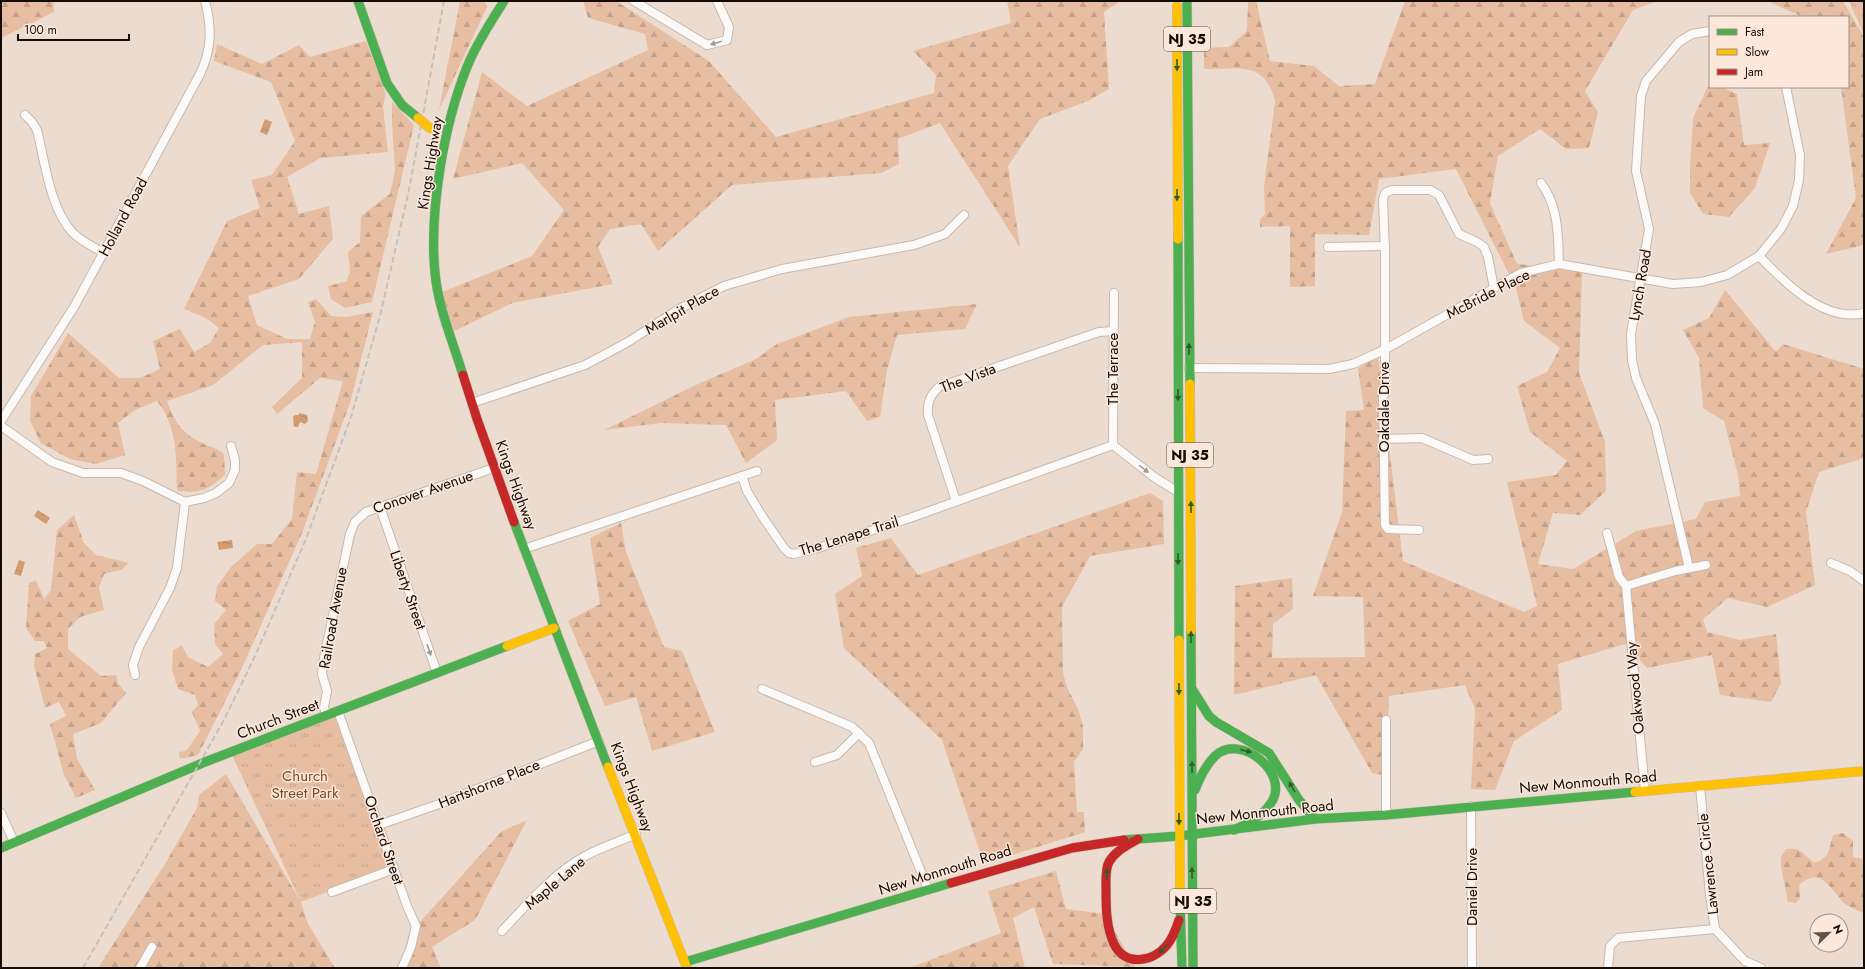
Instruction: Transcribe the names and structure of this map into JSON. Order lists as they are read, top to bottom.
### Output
{
  "streets": {
    "main road": [
      "NJ 35",
      "Kings Highway",
      "Church Street",
      "New Monmouth Road"
    ],
    "street": [
      "Holland Road",
      "Lynch Road",
      "McBride Place",
      "Marlpit Place",
      "The Terrace",
      "The Vista",
      "Oakdale Drive",
      "Conover Avenue",
      "The Lenape Trail",
      "Liberty Street",
      "Railroad Avenue",
      "Oakwood Way",
      "Hartshorne Place",
      "Orchard Street",
      "Lawrence Circle",
      "Maple Lane",
      "Daniel Drive"
    ]
  },
  "crossings": [
    ["NJ 35", "McBride Place"],
    ["NJ 35", "New Monmouth Road"],
    ["Kings Highway", "Marlpit Place"],
    ["Kings Highway", "Conover Avenue"],
    ["Kings Highway", "Church Street"],
    ["Kings Highway", "New Monmouth Road"],
    ["Kings Highway", "Hartshorne Place"],
    ["Kings Highway", "Maple Lane"],
    ["Lynch Road", "McBride Place"],
    ["McBride Place", "Oakdale Drive"],
    ["The Terrace", "The Vista"],
    ["The Terrace", "The Lenape Trail"],
    ["The Vista", "The Lenape Trail"],
    ["Conover Avenue", "Liberty Street"],
    ["Conover Avenue", "Railroad Avenue"],
    ["Liberty Street", "Church Street"],
    ["Railroad Avenue", "Church Street"],
    ["Oakwood Way", "New Monmouth Road"],
    ["Church Street", "Orchard Street"],
    ["New Monmouth Road", "Lawrence Circle"],
    ["New Monmouth Road", "Daniel Drive"],
    ["Hartshorne Place", "Orchard Street"]
  ],
  "one_way": ["Liberty Street"],
  "parks": ["Church Street Park"],
  "legend": ["Fast", "Slow", "Jam"],
  "scale_bar": "100 m",
  "north": "top right"
}
